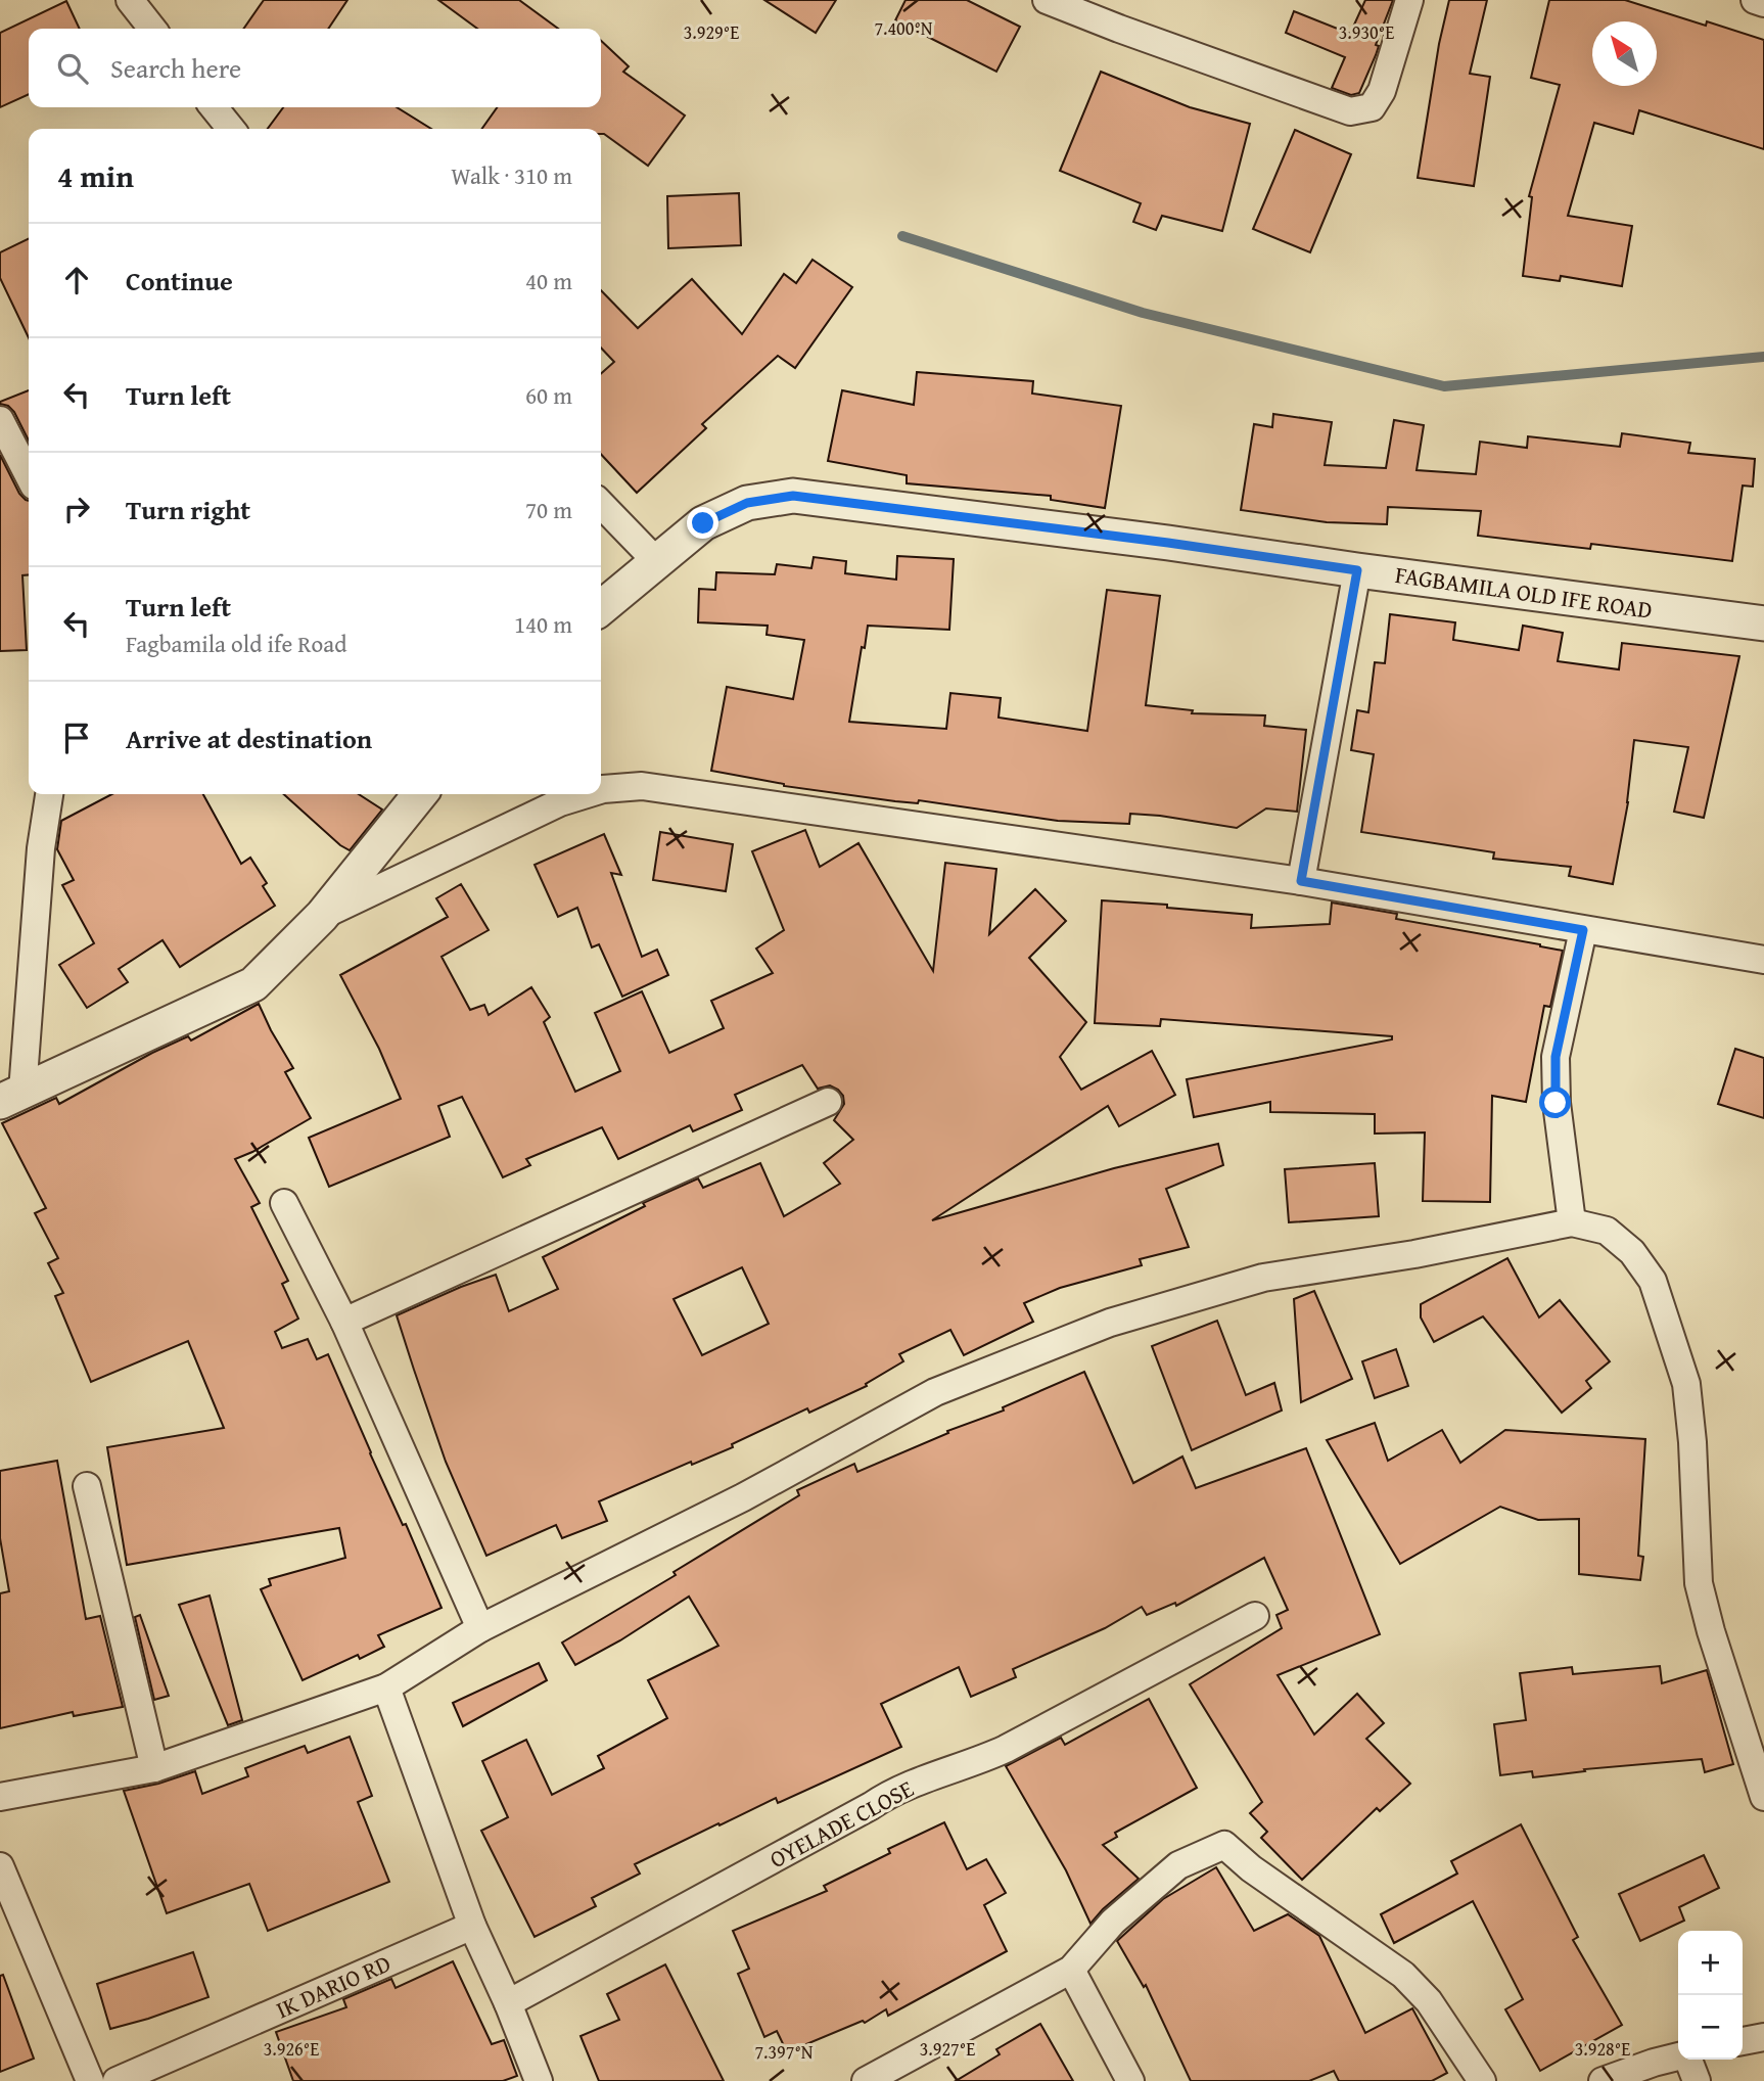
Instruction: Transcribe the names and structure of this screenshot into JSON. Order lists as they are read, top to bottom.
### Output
{
  "streets": {
    "street": ["FAGBAMILA OLD IFE ROAD", "OYELADE CLOSE", "IK DARIO RD"]
  },
  "north": "top left",
  "page": {
    "search": "Search here",
    "heading": ["4 min", "Walk · 310 m"],
    "list": [
      ["Continue", "40 m"],
      ["Turn left", "60 m"],
      ["Turn right", "70 m"],
      ["Turn left", "Fagbamila old ife Road", "140 m"],
      "Arrive at destination"
    ],
    "map_buttons": ["+", "−"]
  },
  "coordinates": [
    "7.400°N",
    "3.929°E",
    "3.930°E",
    "3.926°E",
    "3.927°E",
    "3.928°E",
    "7.397°N"
  ]
}
